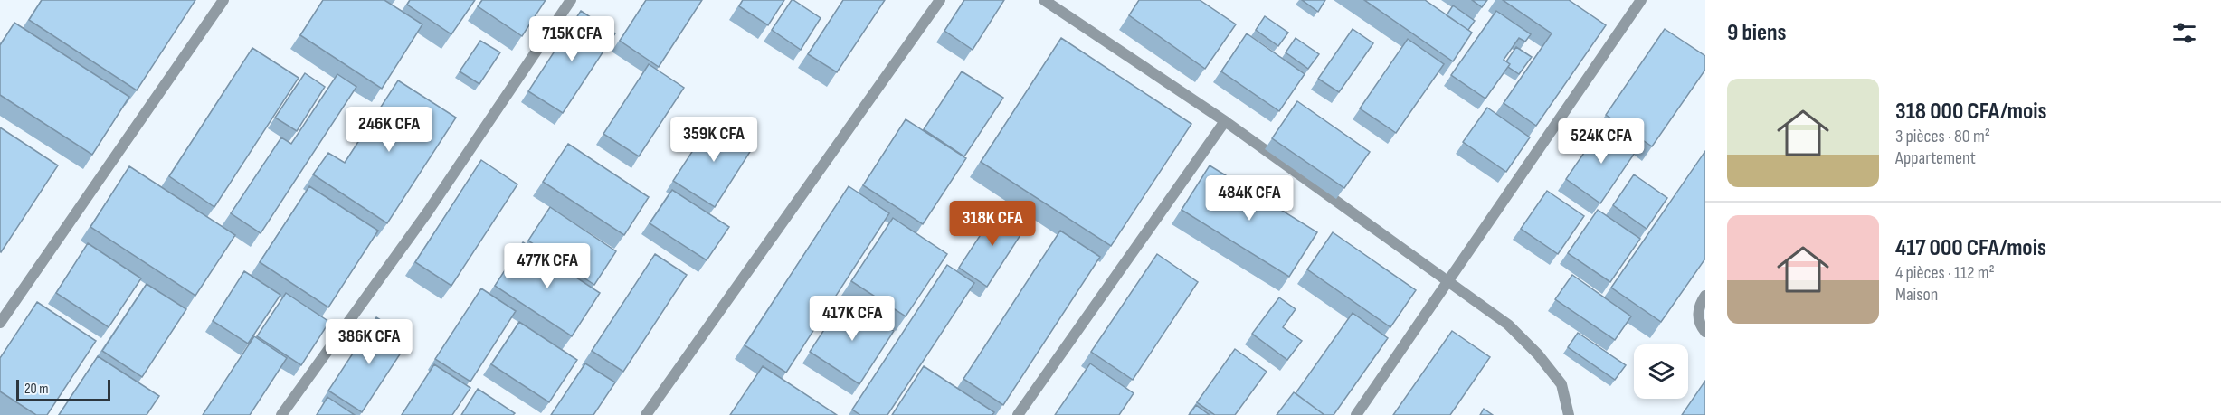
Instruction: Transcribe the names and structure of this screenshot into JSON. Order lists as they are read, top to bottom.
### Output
{
  "scale_bar": "20 m",
  "page": {
    "heading": "9 biens",
    "price": [
      "715K CFA",
      "246K CFA",
      "359K CFA",
      "524K CFA",
      "484K CFA",
      "318K CFA",
      "477K CFA",
      "417K CFA",
      "386K CFA"
    ],
    "list": [
      {
        "name": "318 000 CFA/mois",
        "note": "3 pièces · 80 m² · Appartement"
      },
      {
        "name": "417 000 CFA/mois",
        "note": "4 pièces · 112 m² · Maison"
      }
    ],
    "scale": "20 m"
  }
}
